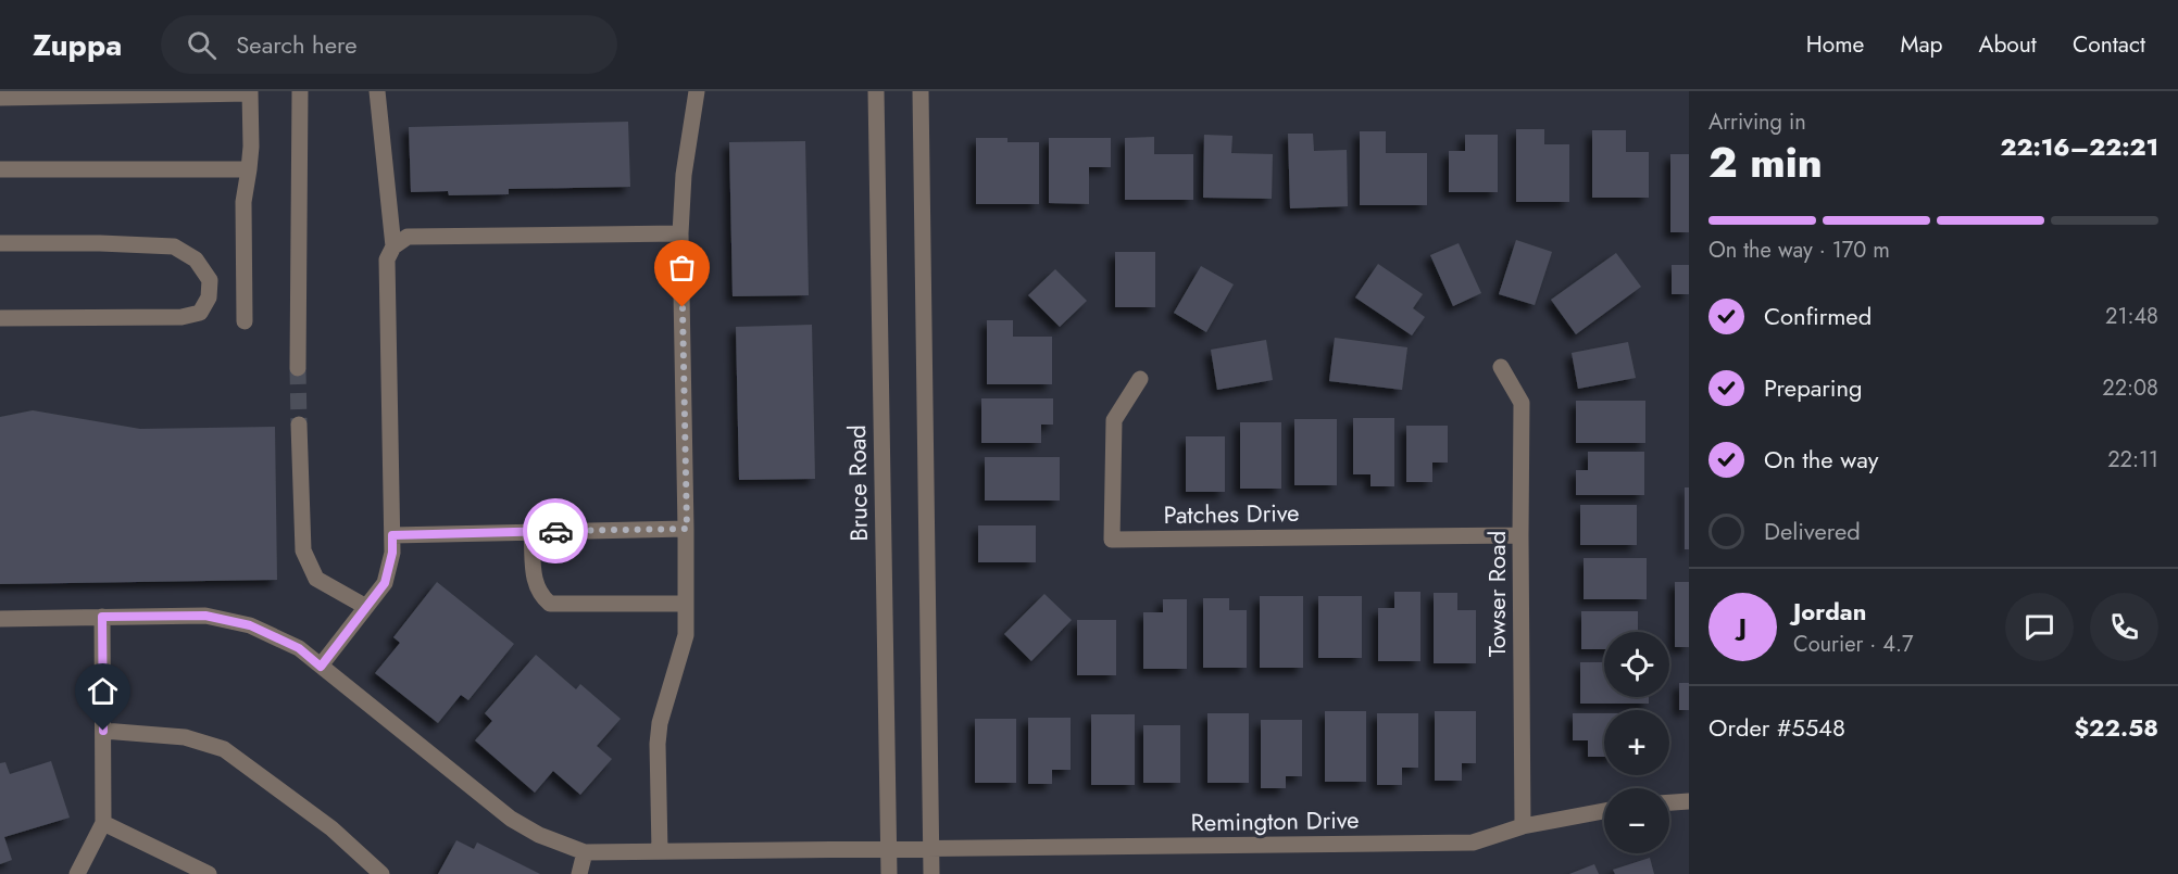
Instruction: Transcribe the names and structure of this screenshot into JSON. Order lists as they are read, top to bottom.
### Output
{
  "streets": {
    "street": [
      "Bruce Road",
      "Patches Drive",
      "Towser Road",
      "Remington Drive"
    ]
  },
  "crossings": [
    ["Bruce Road", "Remington Drive"],
    ["Patches Drive", "Towser Road"],
    ["Towser Road", "Remington Drive"]
  ],
  "page": {
    "header": "Zuppa",
    "search": "Search here",
    "nav": [
      "Home",
      "Map",
      "About",
      "Contact"
    ],
    "heading": ["2 min", "Arriving in", "22:16–22:21"],
    "panel": [
      "Jordan",
      "Courier · 4.7",
      "Order #5548",
      "$22.58"
    ],
    "bar": "On the way · 170 m",
    "list": [
      ["Confirmed", "21:48"],
      ["Preparing", "22:08"],
      ["On the way", "22:11"],
      "Delivered"
    ],
    "round": "J",
    "map_buttons": ["+", "−"]
  }
}
